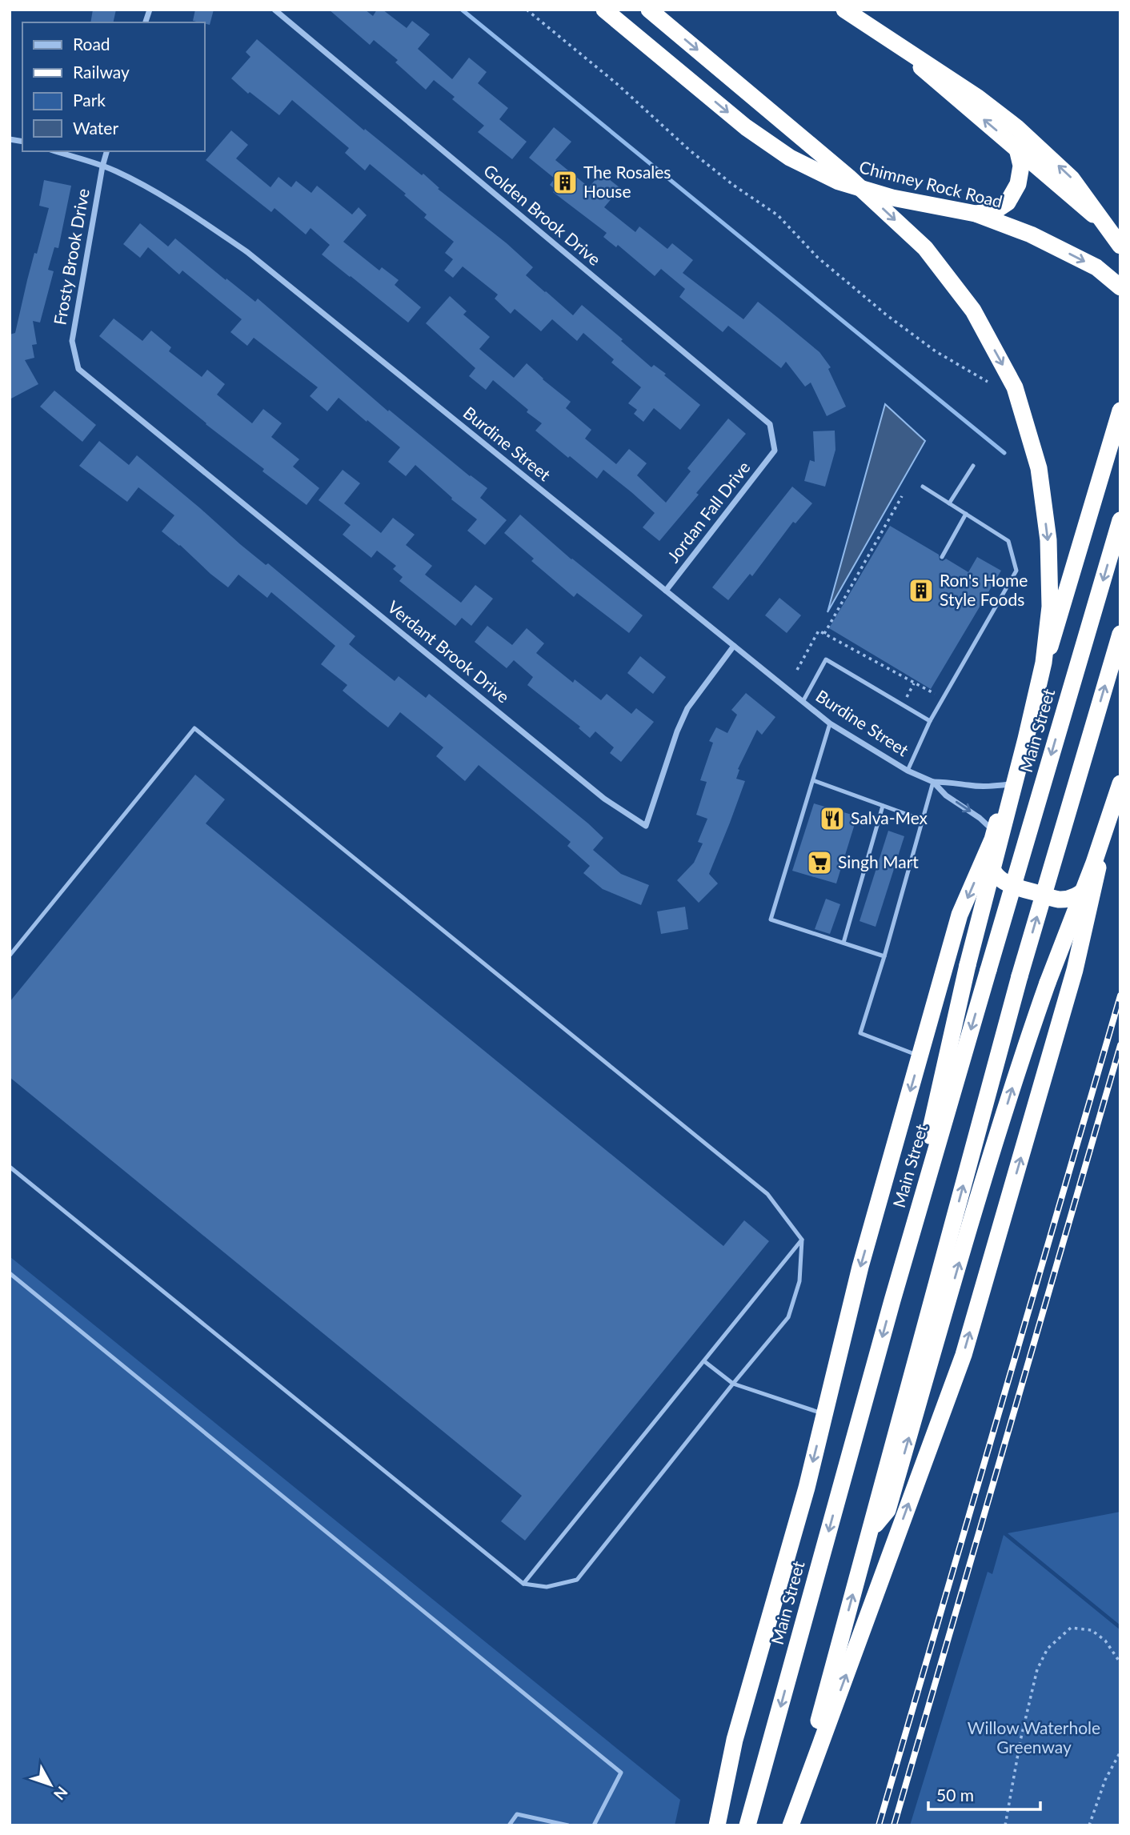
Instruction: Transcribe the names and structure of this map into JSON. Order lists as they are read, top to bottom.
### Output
{
  "streets": {
    "highway": ["Chimney Rock Road", "Main Street"],
    "street": [
      "Golden Brook Drive",
      "Frosty Brook Drive",
      "Burdine Street",
      "Jordan Fall Drive",
      "Verdant Brook Drive"
    ]
  },
  "crossings": [
    ["Golden Brook Drive", "Jordan Fall Drive"],
    ["Frosty Brook Drive", "Burdine Street"],
    ["Frosty Brook Drive", "Verdant Brook Drive"],
    ["Burdine Street", "Jordan Fall Drive"],
    ["Burdine Street", "Verdant Brook Drive"]
  ],
  "parks": ["Willow Waterhole Greenway"],
  "places": {
    "building": ["The Rosales House", "Ron's Home Style Foods"],
    "restaurant": ["Salva-Mex"],
    "supermarket": ["Singh Mart"]
  },
  "legend": [
    "Road",
    "Railway",
    "Park",
    "Water"
  ],
  "scale_bar": "50 m",
  "north": "bottom right"
}
